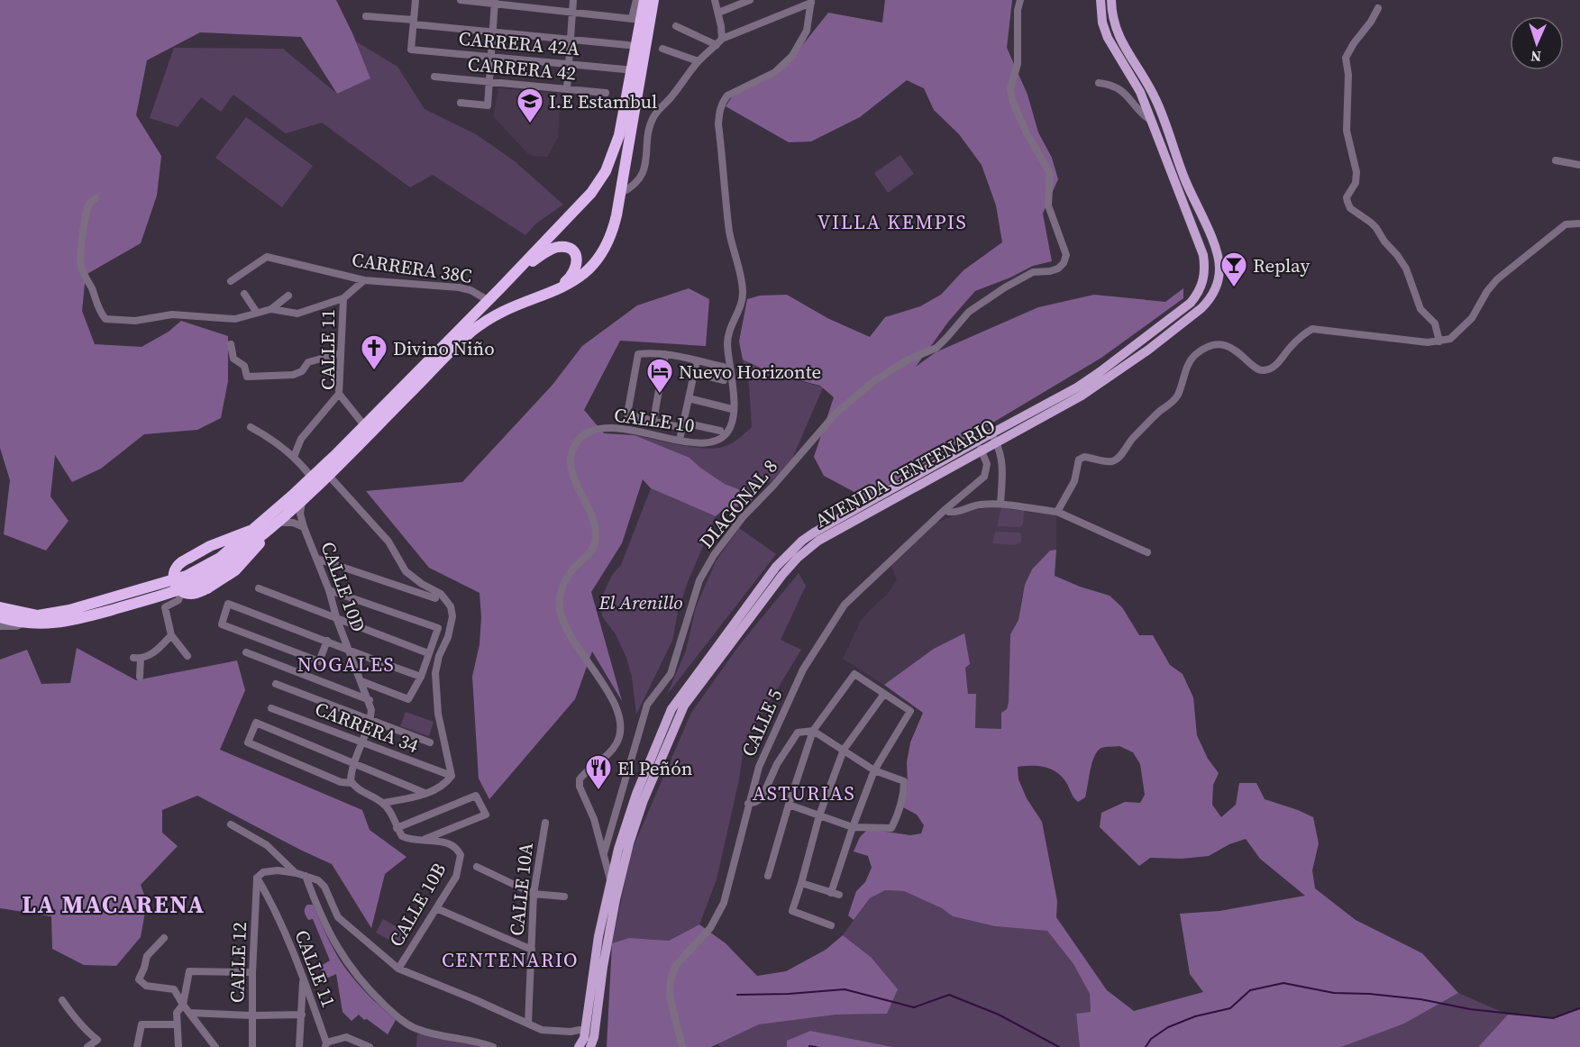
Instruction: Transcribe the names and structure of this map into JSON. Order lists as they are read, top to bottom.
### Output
{
  "streets": {
    "main road": ["AVENIDA CENTENARIO"],
    "street": [
      "CARRERA 42A",
      "CARRERA 42",
      "CARRERA 38C",
      "CALLE 11",
      "CALLE 10",
      "DIAGONAL 8",
      "CALLE 10D",
      "CALLE 5",
      "CARRERA 34",
      "CALLE 10A",
      "CALLE 10B",
      "CALLE 12"
    ]
  },
  "crossings": [
    ["CALLE 11", "CALLE 12"],
    ["CALLE 10", "AVENIDA CENTENARIO"],
    ["CALLE 10", "DIAGONAL 8"],
    ["AVENIDA CENTENARIO", "CALLE 5"],
    ["CALLE 10D", "CARRERA 34"]
  ],
  "districts": [
    "VILLA KEMPIS",
    "NOGALES",
    "ASTURIAS",
    "LA MACARENA",
    "CENTENARIO"
  ],
  "parks": ["El Arenillo"],
  "places": {
    "school or university": ["I.E Estambul"],
    "bar": ["Replay"],
    "church": ["Divino Niño"],
    "hotel": ["Nuevo Horizonte"],
    "restaurant": ["El Peñón"]
  },
  "north": "bottom"
}
